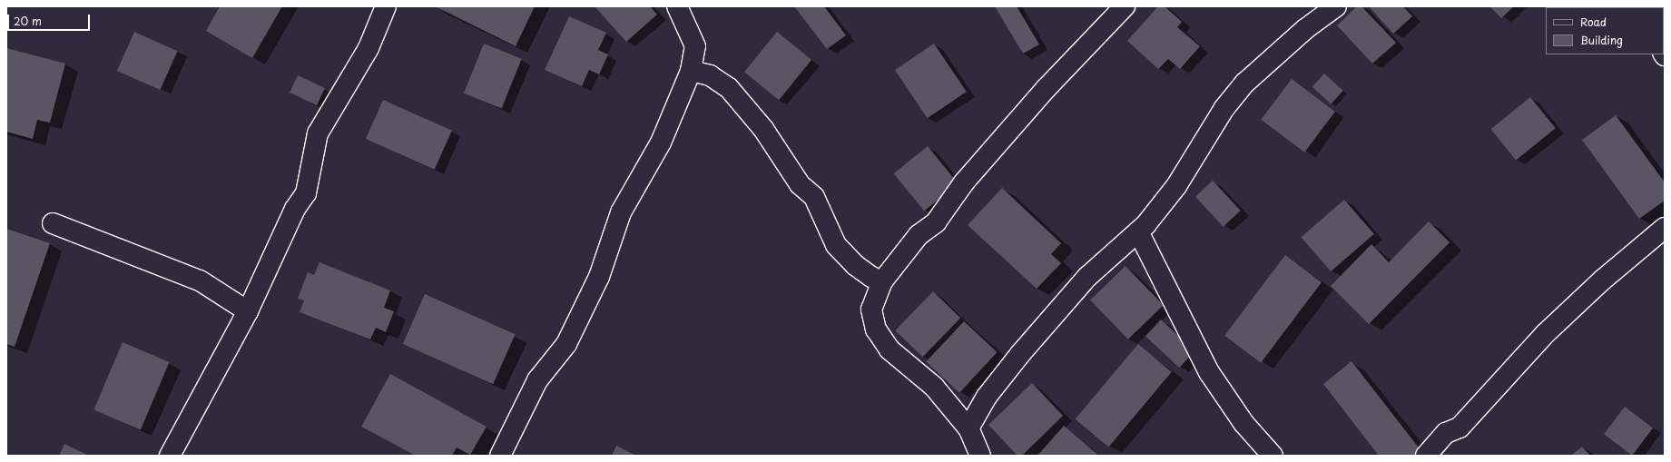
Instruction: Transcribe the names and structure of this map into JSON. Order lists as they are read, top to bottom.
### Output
{
  "legend": ["Road", "Building"],
  "scale_bar": "20 m"
}
